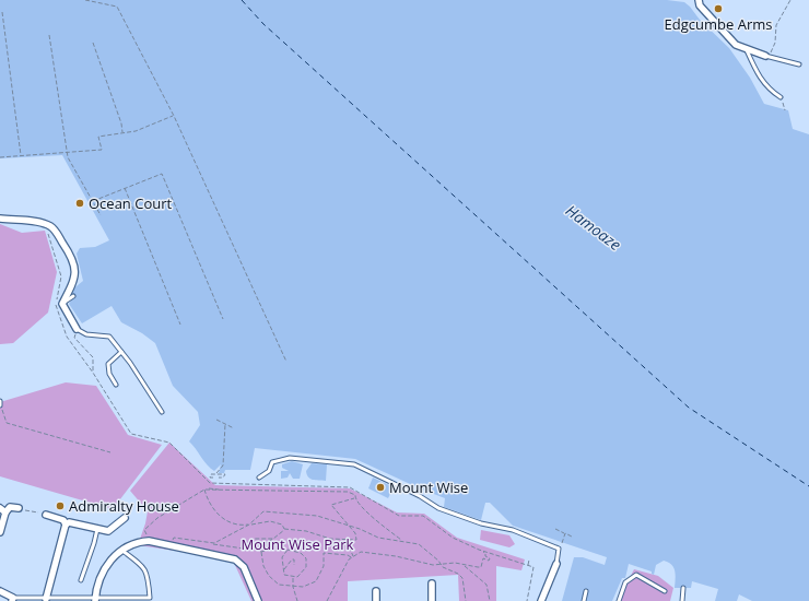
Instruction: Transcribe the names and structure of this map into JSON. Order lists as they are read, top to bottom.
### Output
{
  "water": ["Hamoaze"],
  "parks": ["Mount Wise Park"],
  "places": [
    "Edgcumbe Arms",
    "Ocean Court",
    "Mount Wise",
    "Admiralty House"
  ]
}
